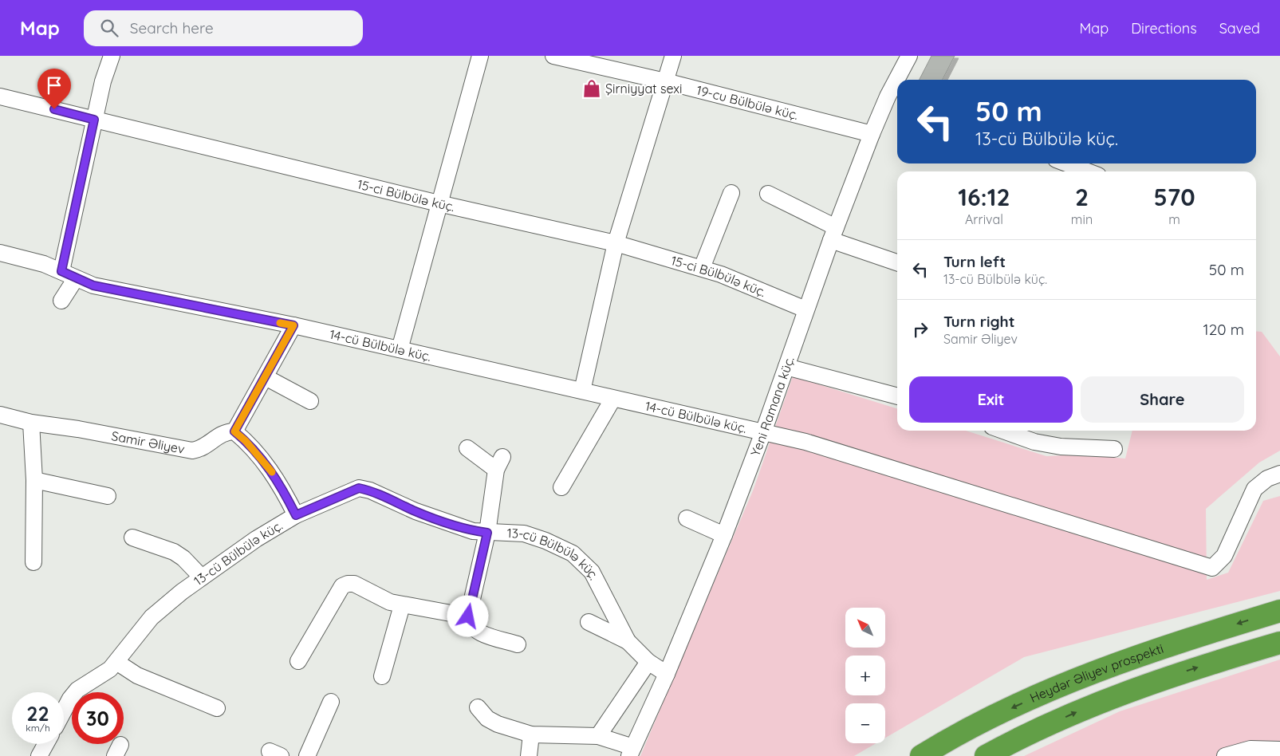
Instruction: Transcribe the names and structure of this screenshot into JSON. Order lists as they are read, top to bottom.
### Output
{
  "streets": {
    "highway": ["Heydər Əliyev prospekti"],
    "street": [
      "19-cu Bülbülə küç.",
      "15-ci Bülbülə küç.",
      "14-cü Bülbülə küç.",
      "Yeni Ramana küç.",
      "Samir Əliyev",
      "13-cü Bülbülə küç."
    ]
  },
  "crossings": [
    ["19-cu Bülbülə küç.", "Yeni Ramana küç."],
    ["15-ci Bülbülə küç.", "Yeni Ramana küç."],
    ["14-cü Bülbülə küç.", "Yeni Ramana küç."],
    ["Yeni Ramana küç.", "13-cü Bülbülə küç."]
  ],
  "places": {
    "shop": ["Şirniyyat sexi"]
  },
  "north": "top left",
  "page": {
    "header": "Map",
    "search": "Search here",
    "nav": ["Map", "Directions", "Saved"],
    "turn": ["50 m", "13-cü Bülbülə küç."],
    "eta": [
      "16:12",
      "Arrival",
      "2",
      "min",
      "570",
      "m"
    ],
    "list": [
      {
        "name": "Turn left",
        "note": "13-cü Bülbülə küç.",
        "value": "50 m"
      },
      {
        "name": "Turn right",
        "note": "Samir Əliyev",
        "value": "120 m"
      }
    ],
    "buttons": ["Exit", "Share"],
    "map_buttons": ["+", "−"],
    "speed": "22 km/h",
    "limit": "30"
  }
}
